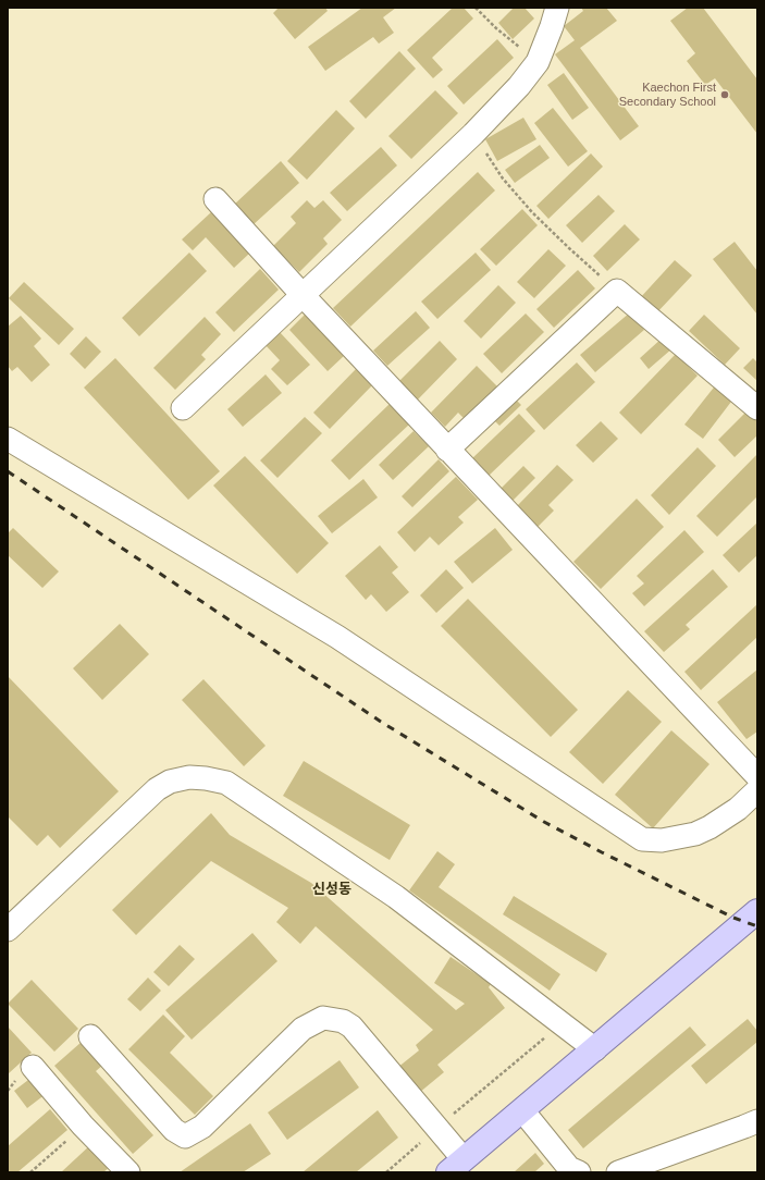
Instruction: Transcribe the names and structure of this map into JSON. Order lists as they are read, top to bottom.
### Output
{
  "districts": ["신성동"],
  "places": ["Kaechon First Secondary School"]
}
